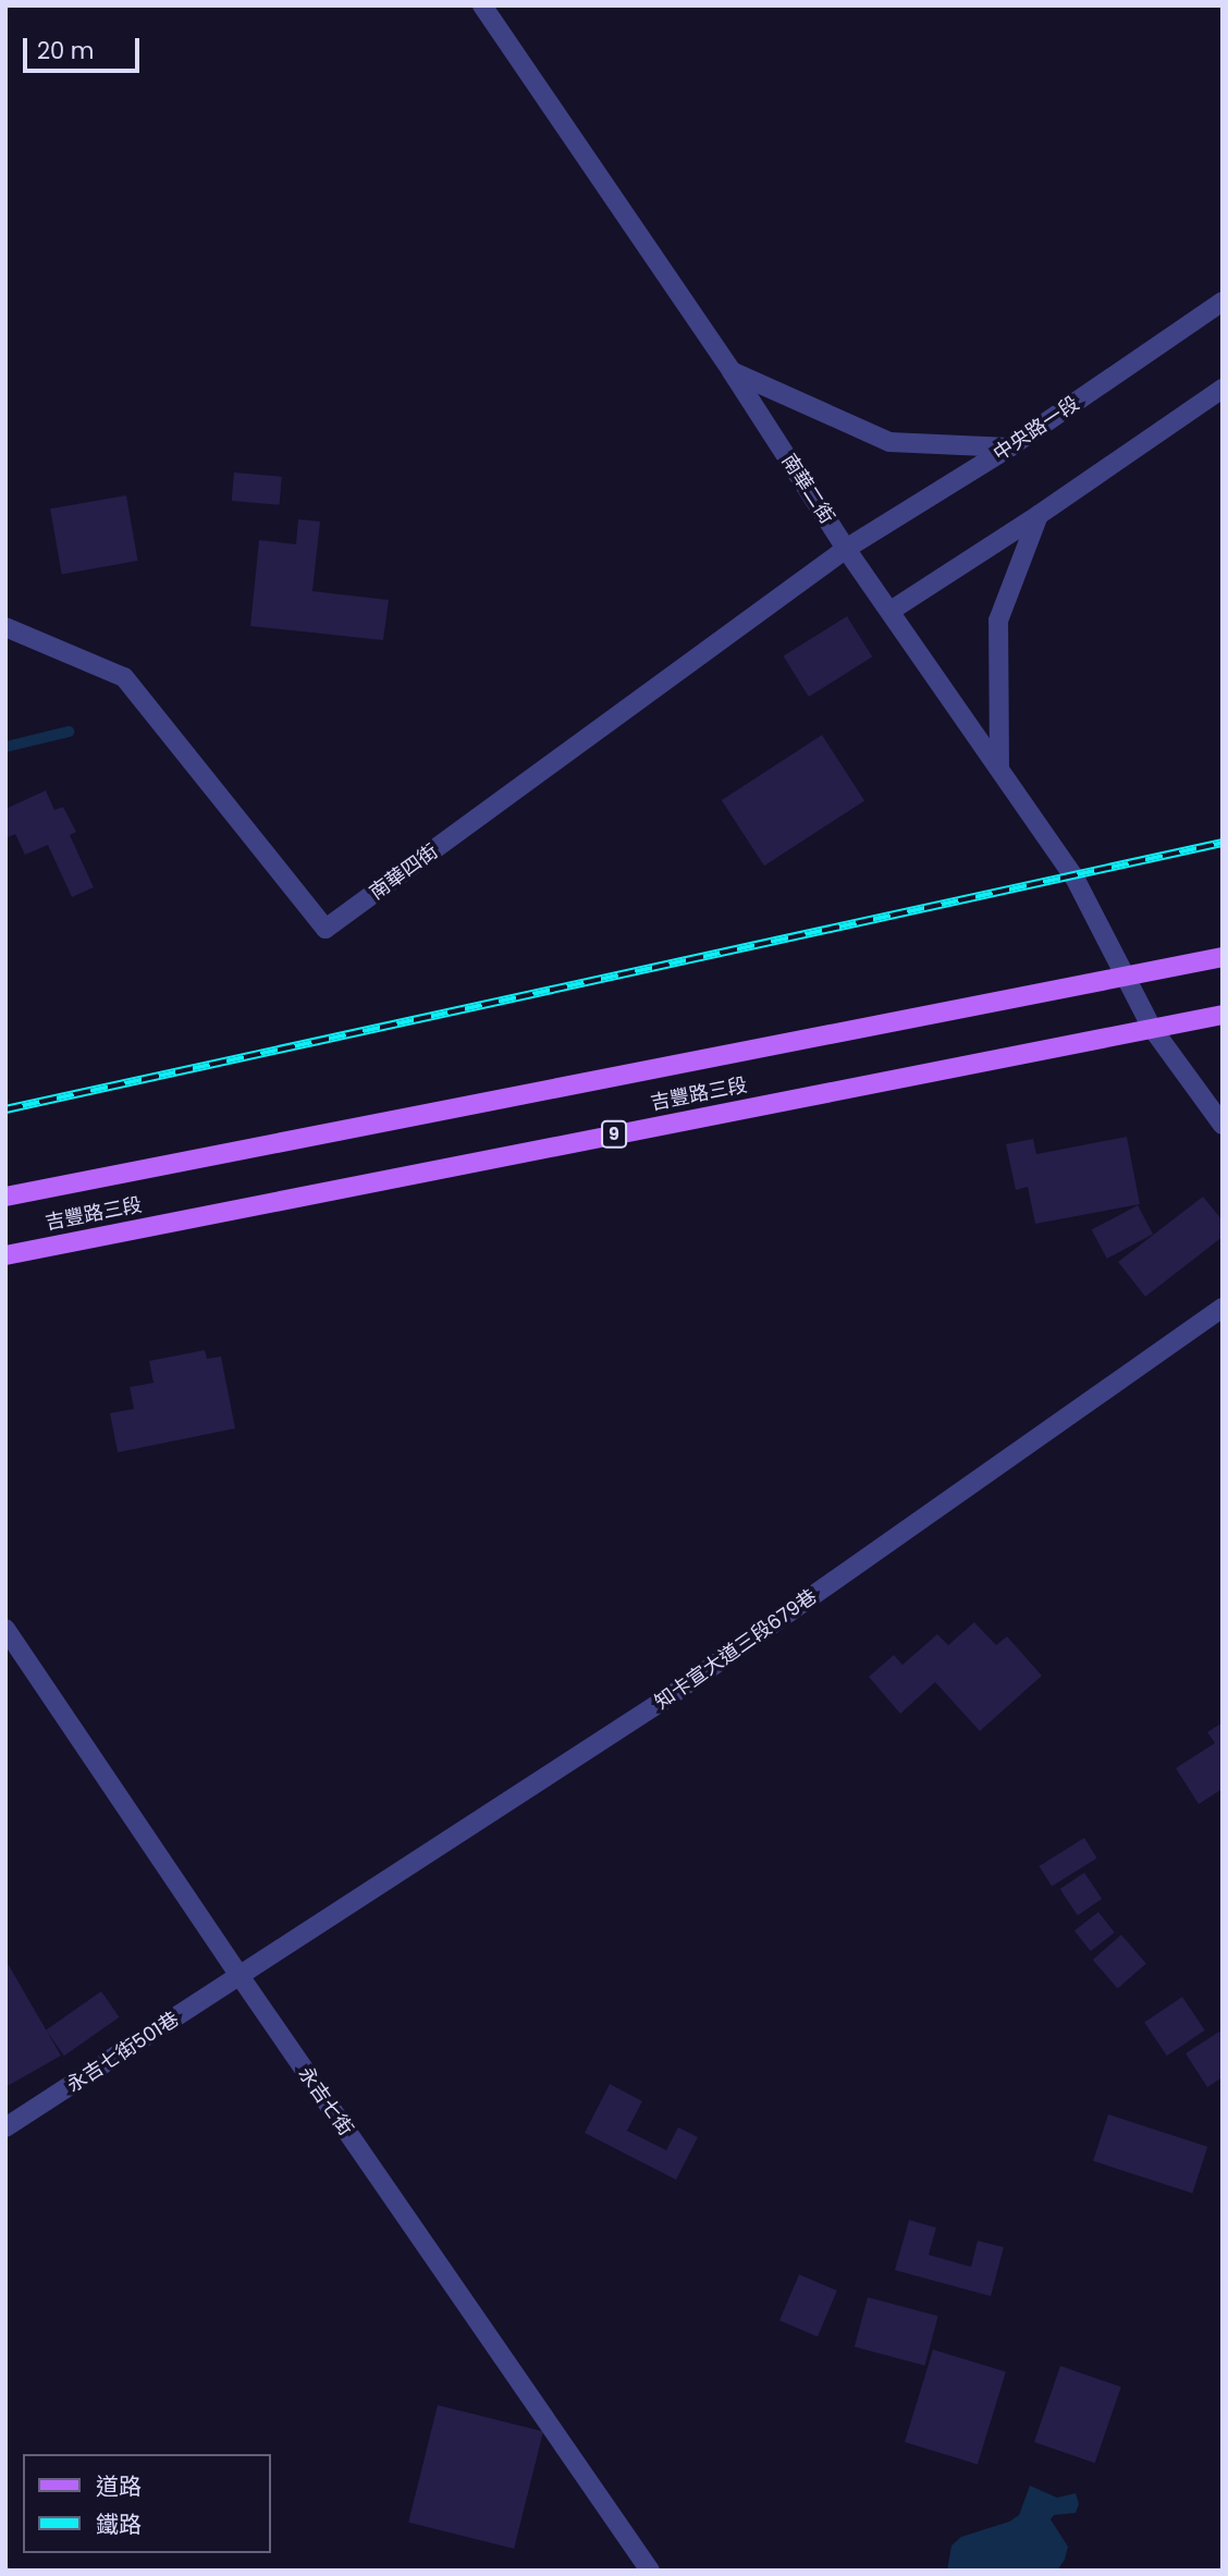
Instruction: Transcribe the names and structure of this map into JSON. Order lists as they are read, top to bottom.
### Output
{
  "streets": {
    "main road": ["吉豐路三段", "9"],
    "street": [
      "中央路一段",
      "南華二街",
      "南華四街",
      "知卡宣大道三段679巷",
      "永吉七街501巷",
      "永吉七街"
    ]
  },
  "crossings": [
    ["中央路一段", "南華二街"],
    ["中央路一段", "南華四街"],
    ["南華二街", "南華四街"],
    ["南華二街", "吉豐路三段"],
    ["知卡宣大道三段679巷", "永吉七街501巷"],
    ["知卡宣大道三段679巷", "永吉七街"],
    ["永吉七街501巷", "永吉七街"]
  ],
  "legend": ["道路", "鐵路"],
  "scale_bar": "20 m"
}
